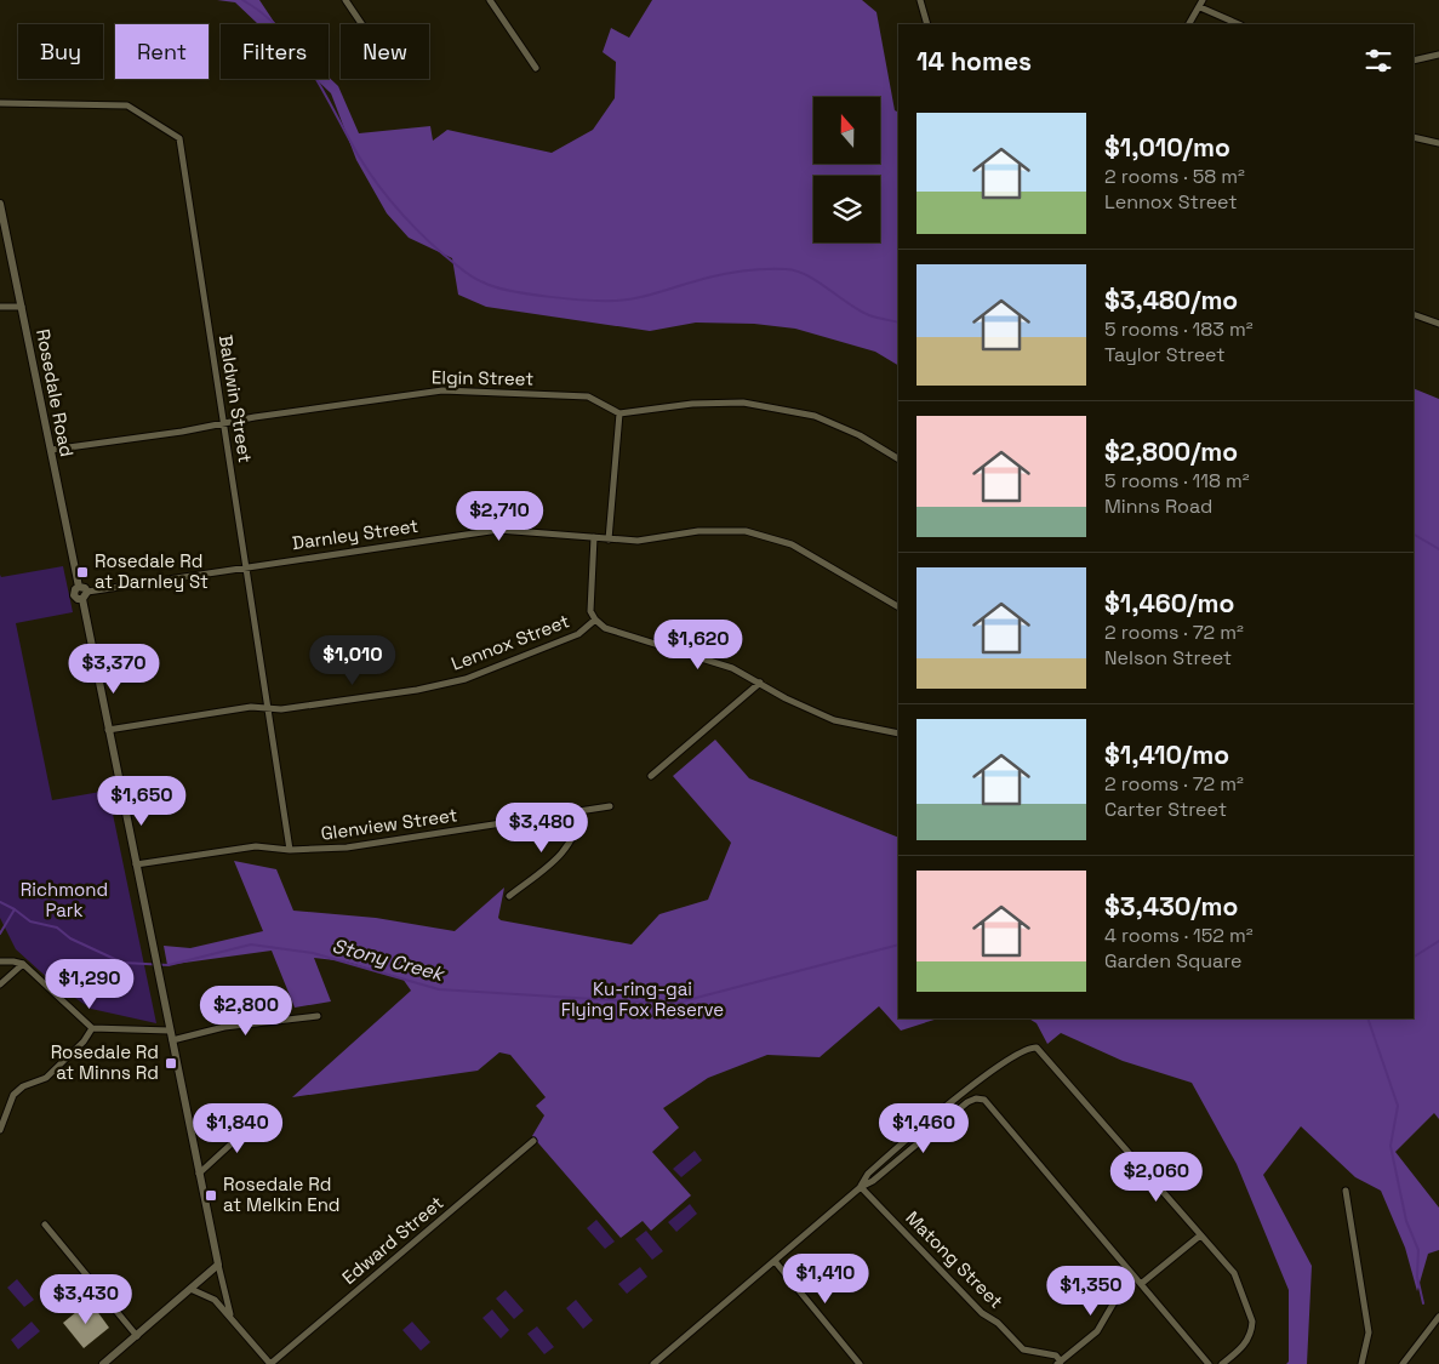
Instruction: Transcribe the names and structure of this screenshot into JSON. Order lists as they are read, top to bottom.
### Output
{
  "streets": {
    "street": [
      "Elgin Street",
      "Rosedale Road",
      "Baldwin Street",
      "Darnley Street",
      "Lennox Street",
      "Glenview Street",
      "Edward Street",
      "Matong Street"
    ]
  },
  "crossings": [
    ["Elgin Street", "Rosedale Road"],
    ["Elgin Street", "Baldwin Street"],
    ["Rosedale Road", "Darnley Street"],
    ["Baldwin Street", "Darnley Street"],
    ["Baldwin Street", "Lennox Street"],
    ["Baldwin Street", "Glenview Street"]
  ],
  "water": ["Stony Creek"],
  "parks": ["Richmond Park", "Ku-ring-gai Flying Fox Reserve"],
  "places": {
    "transit": ["Rosedale Rd at Darnley St", "Rosedale Rd at Minns Rd", "Rosedale Rd at Melkin End"]
  },
  "north": "top",
  "page": {
    "chip": [
      "Buy",
      "Rent",
      "Filters",
      "New"
    ],
    "heading": "14 homes",
    "list": [
      {
        "name": "$1,010/mo",
        "note": "2 rooms · 58 m² · Lennox Street"
      },
      {
        "name": "$3,480/mo",
        "note": "5 rooms · 183 m² · Taylor Street"
      },
      {
        "name": "$2,800/mo",
        "note": "5 rooms · 118 m² · Minns Road"
      },
      {
        "name": "$1,460/mo",
        "note": "2 rooms · 72 m² · Nelson Street"
      },
      {
        "name": "$1,410/mo",
        "note": "2 rooms · 72 m² · Carter Street"
      },
      {
        "name": "$3,430/mo",
        "note": "4 rooms · 152 m² · Garden Square"
      }
    ],
    "price": [
      "$2,710",
      "$1,620",
      "$1,010",
      "$3,370",
      "$1,650",
      "$3,480",
      "$1,290",
      "$2,800",
      "$1,840",
      "$1,460",
      "$2,060",
      "$1,410",
      "$1,350",
      "$3,430"
    ]
  }
}
